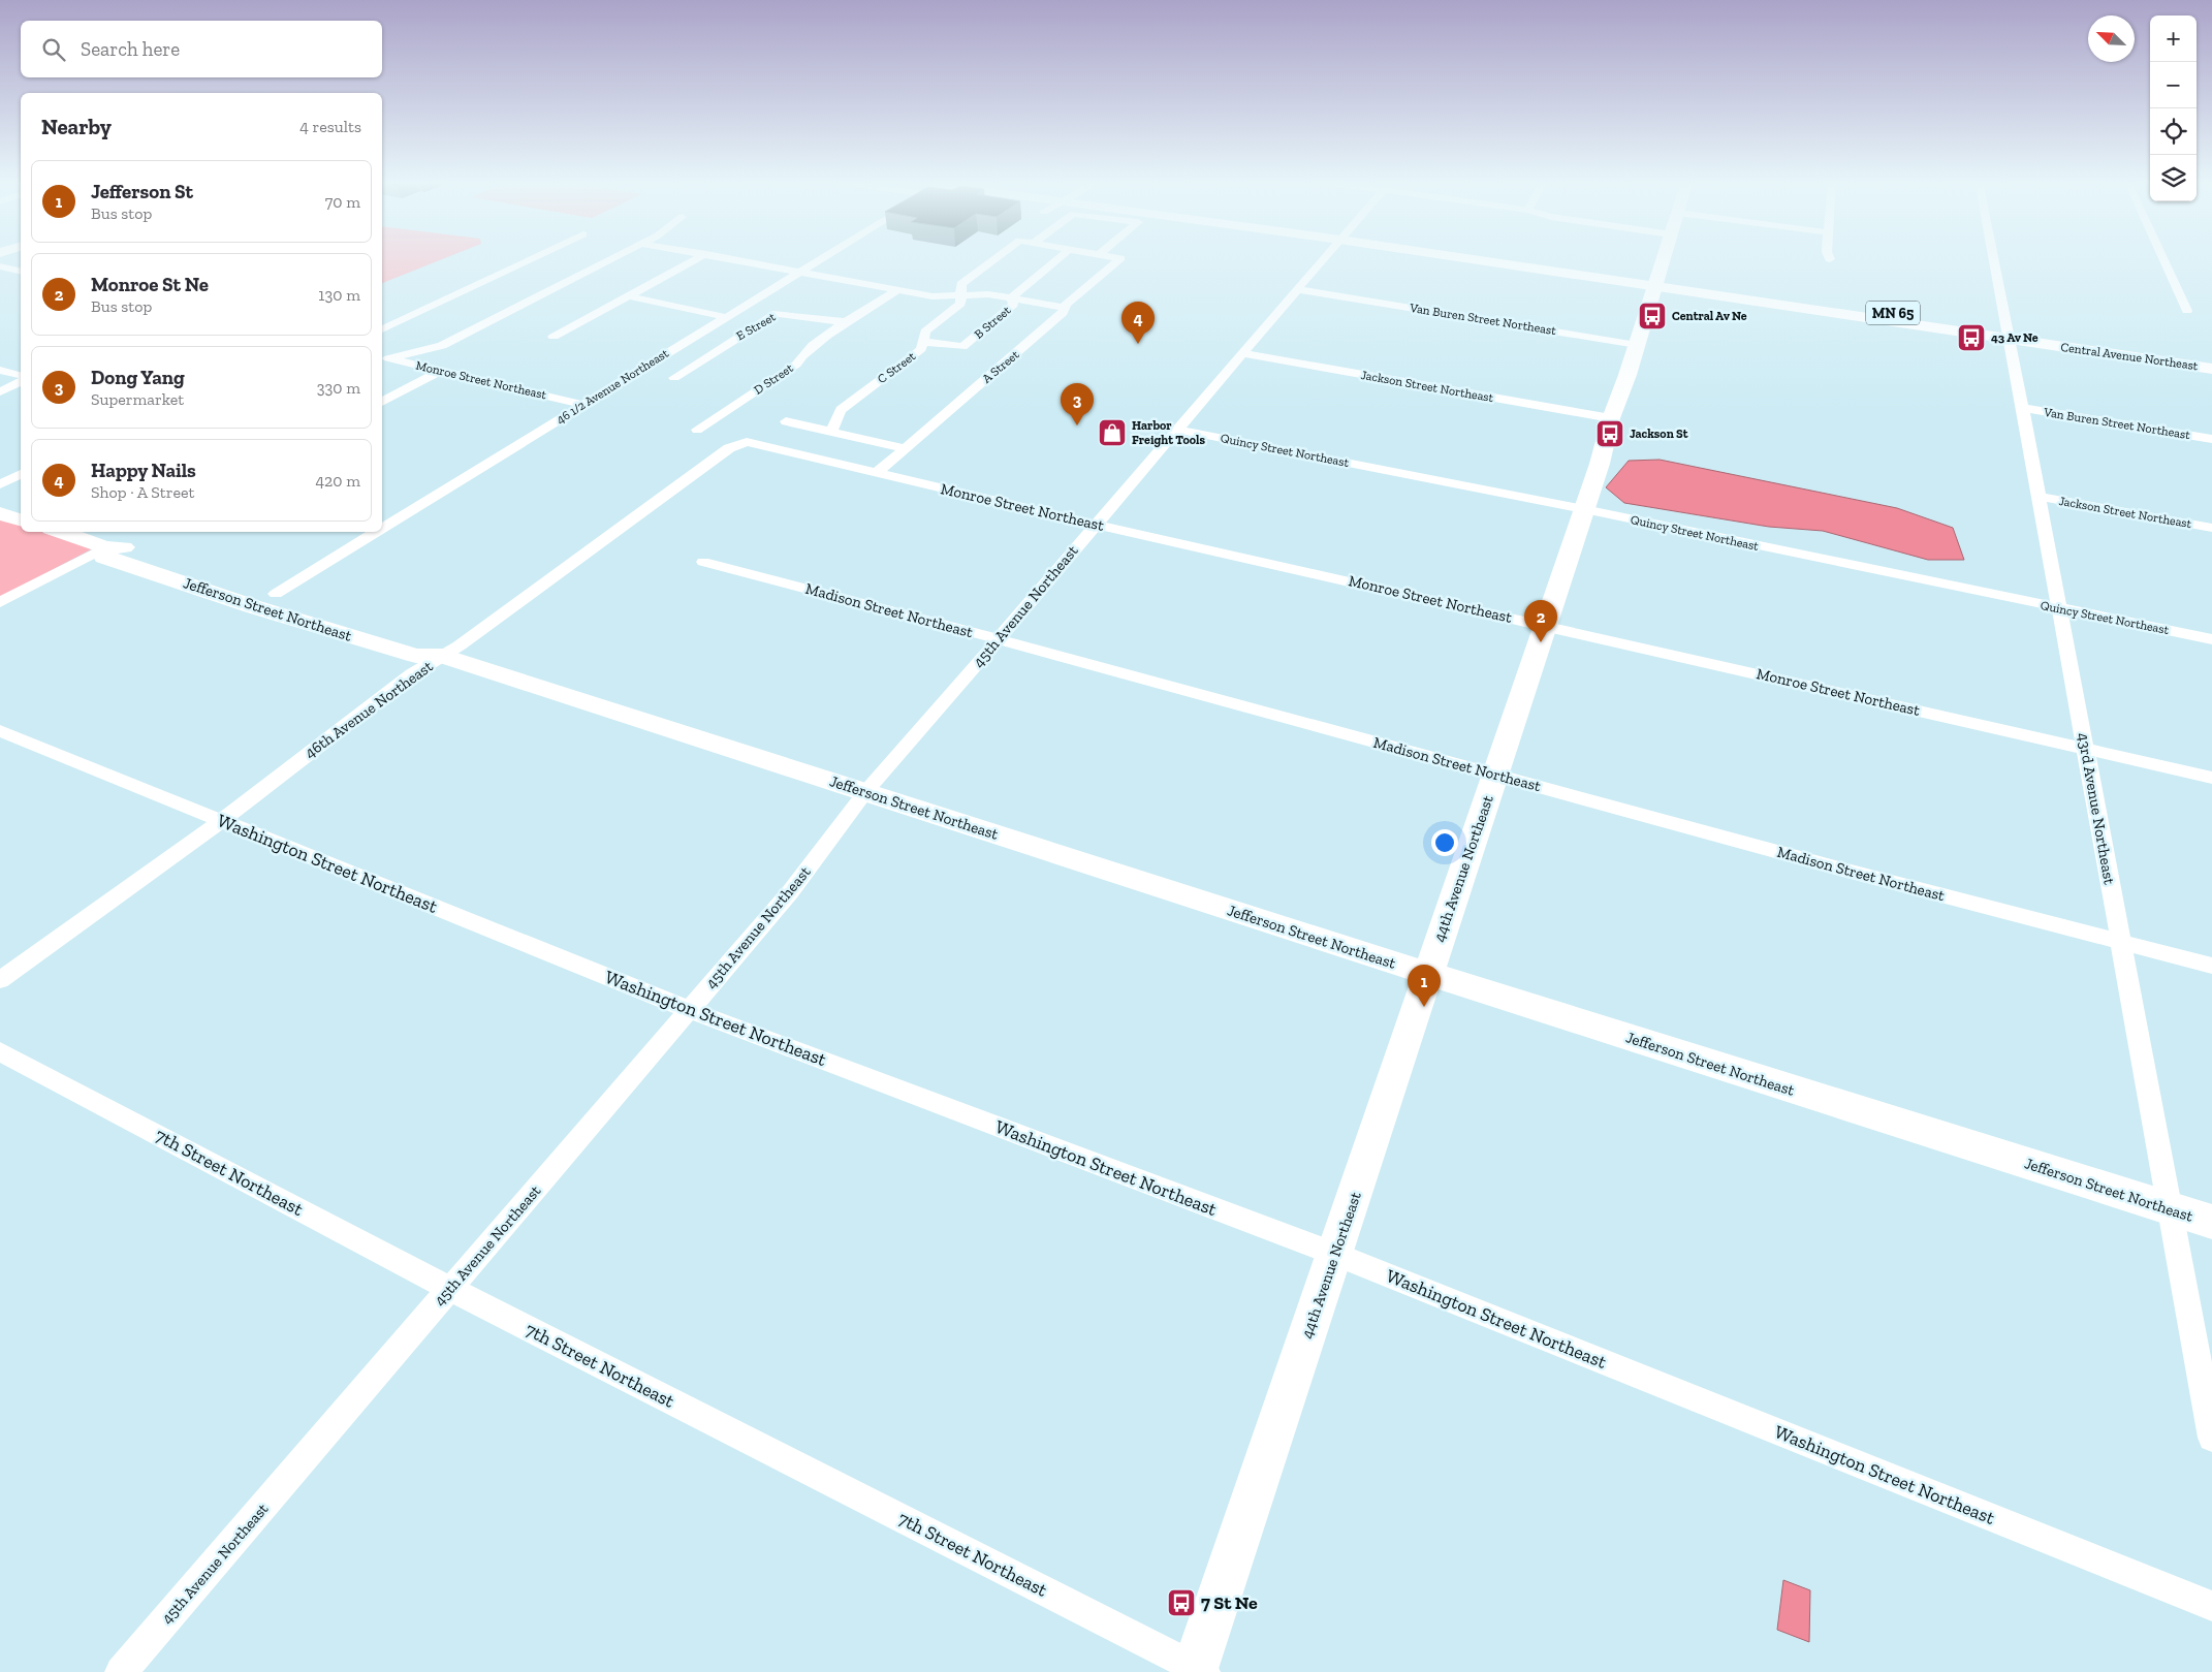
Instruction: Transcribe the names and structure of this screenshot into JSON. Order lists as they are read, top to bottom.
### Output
{
  "streets": {
    "street": [
      "MN 65",
      "Van Buren Street Northeast",
      "B Street",
      "E Street",
      "Central Avenue Northeast",
      "A Street",
      "C Street",
      "D Street",
      "Monroe Street Northeast",
      "46 1/2 Avenue Northeast",
      "Jackson Street Northeast",
      "Quincy Street Northeast",
      "45th Avenue Northeast",
      "Jefferson Street Northeast",
      "Madison Street Northeast",
      "46th Avenue Northeast",
      "43rd Avenue Northeast",
      "Washington Street Northeast",
      "44th Avenue Northeast",
      "7th Street Northeast"
    ]
  },
  "crossings": [
    ["Van Buren Street Northeast", "45th Avenue Northeast"],
    ["Van Buren Street Northeast", "43rd Avenue Northeast"],
    ["Van Buren Street Northeast", "44th Avenue Northeast"],
    ["B Street", "C Street"],
    ["E Street", "D Street"],
    ["Central Avenue Northeast", "43rd Avenue Northeast"],
    ["Central Avenue Northeast", "44th Avenue Northeast"],
    ["A Street", "Monroe Street Northeast"],
    ["Monroe Street Northeast", "46 1/2 Avenue Northeast"],
    ["Monroe Street Northeast", "45th Avenue Northeast"],
    ["Monroe Street Northeast", "46th Avenue Northeast"],
    ["Monroe Street Northeast", "43rd Avenue Northeast"],
    ["Monroe Street Northeast", "44th Avenue Northeast"],
    ["46 1/2 Avenue Northeast", "Jefferson Street Northeast"],
    ["Jackson Street Northeast", "45th Avenue Northeast"],
    ["Jackson Street Northeast", "43rd Avenue Northeast"],
    ["Jackson Street Northeast", "44th Avenue Northeast"],
    ["Quincy Street Northeast", "45th Avenue Northeast"],
    ["Quincy Street Northeast", "43rd Avenue Northeast"],
    ["Quincy Street Northeast", "44th Avenue Northeast"],
    ["45th Avenue Northeast", "Jefferson Street Northeast"],
    ["45th Avenue Northeast", "Madison Street Northeast"],
    ["45th Avenue Northeast", "Washington Street Northeast"],
    ["45th Avenue Northeast", "7th Street Northeast"],
    ["Jefferson Street Northeast", "46th Avenue Northeast"],
    ["Jefferson Street Northeast", "43rd Avenue Northeast"],
    ["Jefferson Street Northeast", "44th Avenue Northeast"],
    ["Madison Street Northeast", "43rd Avenue Northeast"],
    ["Madison Street Northeast", "44th Avenue Northeast"],
    ["46th Avenue Northeast", "Washington Street Northeast"],
    ["Washington Street Northeast", "44th Avenue Northeast"],
    ["44th Avenue Northeast", "7th Street Northeast"]
  ],
  "places": {
    "bus stop": [
      "Central Av Ne",
      "43 Av Ne",
      "Jackson St",
      "7 St Ne"
    ],
    "shop": ["Harbor Freight Tools"]
  },
  "north": "top left",
  "page": {
    "map_buttons": ["+", "−"],
    "search": "Search here",
    "heading": ["Nearby", "4 results"],
    "list": [
      {
        "mark": "1",
        "name": "Jefferson St",
        "note": "Bus stop",
        "value": "70 m"
      },
      {
        "mark": "2",
        "name": "Monroe St Ne",
        "note": "Bus stop",
        "value": "130 m"
      },
      {
        "mark": "3",
        "name": "Dong Yang",
        "note": "Supermarket",
        "value": "330 m"
      },
      {
        "mark": "4",
        "name": "Happy Nails",
        "note": "Shop · A Street",
        "value": "420 m"
      }
    ],
    "pins": [
      "4",
      "3",
      "2",
      "1"
    ]
  }
}
